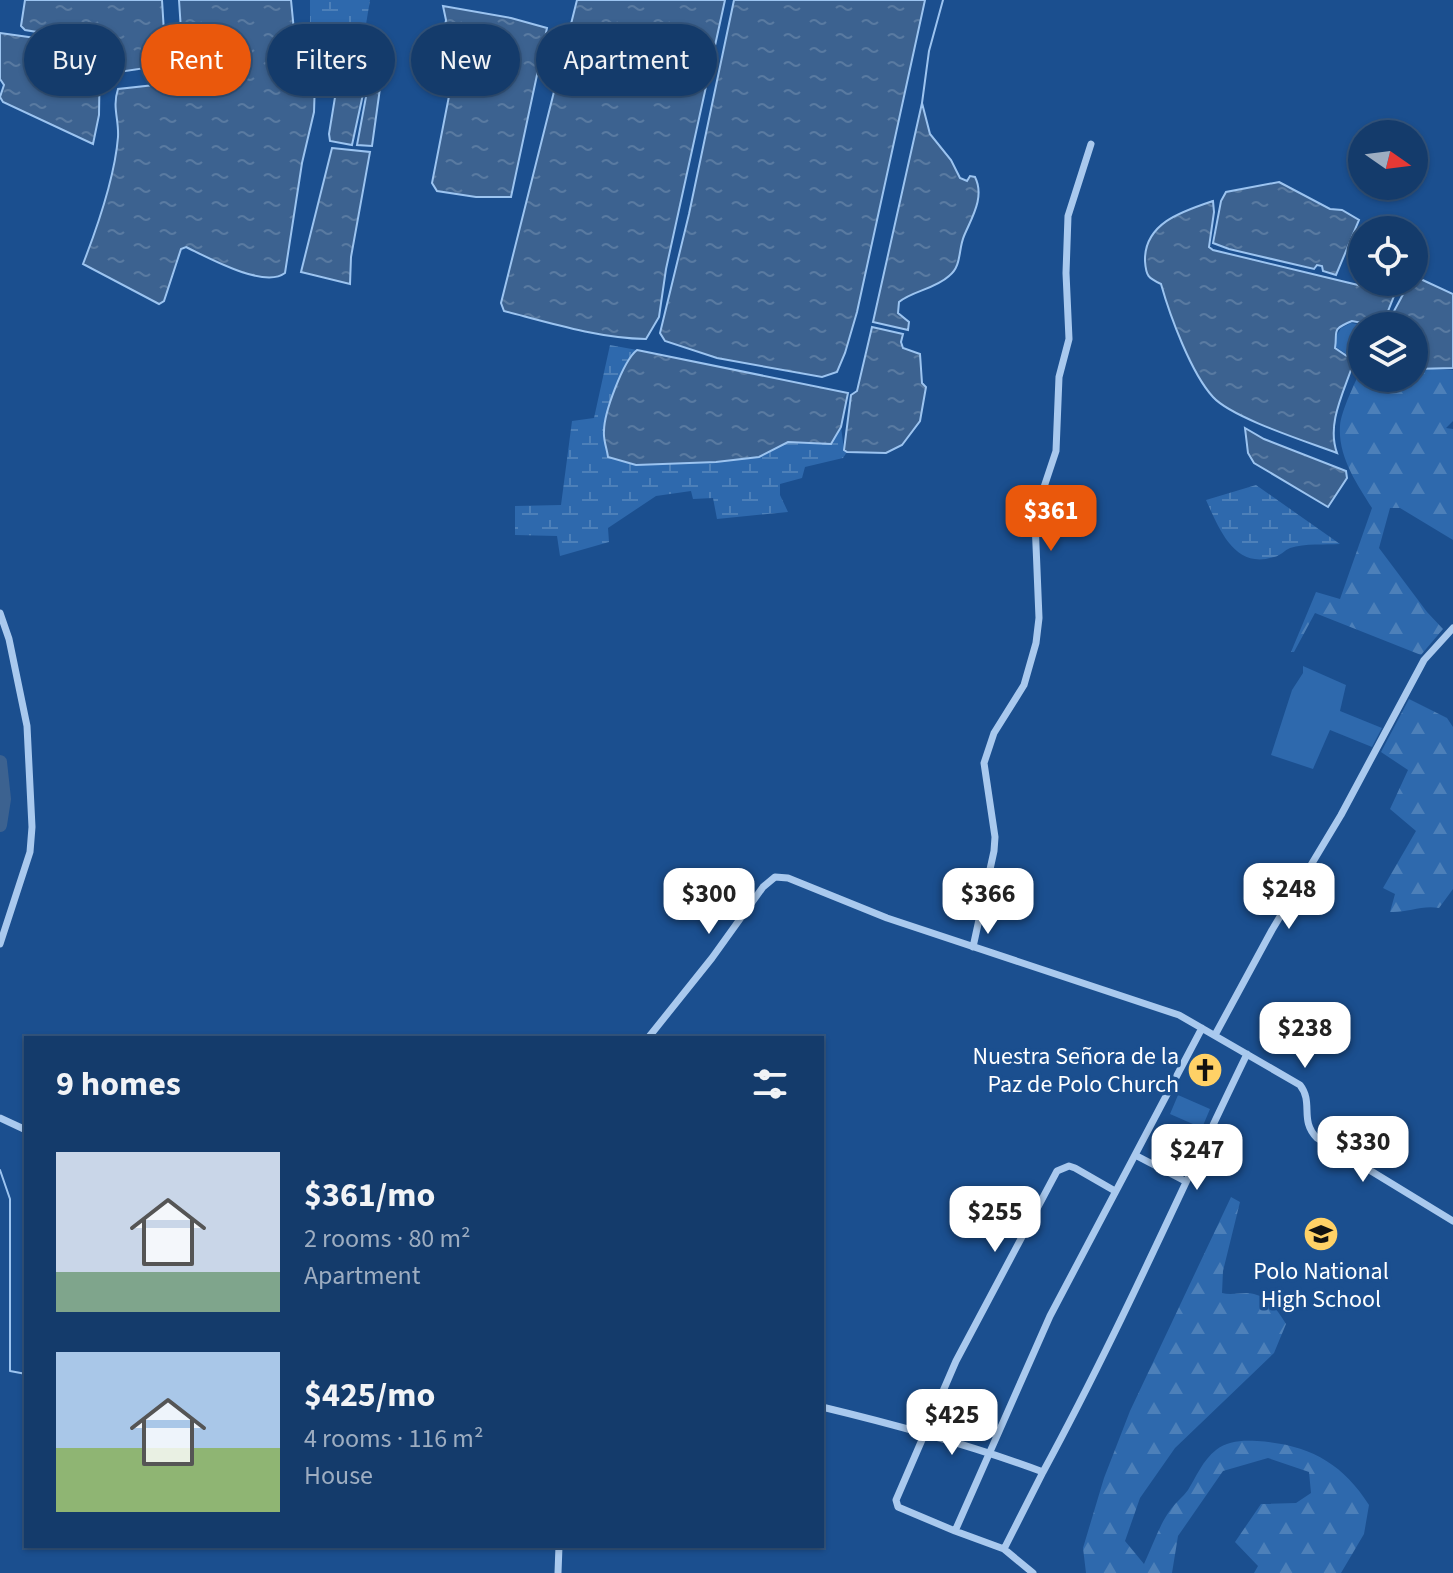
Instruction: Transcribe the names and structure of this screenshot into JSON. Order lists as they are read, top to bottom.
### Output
{
  "places": {
    "church": ["Nuestra Señora de la Paz de Polo Church"],
    "school or university": ["Polo National High School"]
  },
  "north": "right",
  "page": {
    "chip": [
      "Buy",
      "Rent",
      "Filters",
      "New",
      "Apartment"
    ],
    "price": [
      "$361",
      "$248",
      "$300",
      "$366",
      "$238",
      "$330",
      "$247",
      "$255",
      "$425"
    ],
    "heading": "9 homes",
    "list": [
      {
        "name": "$361/mo",
        "note": "2 rooms · 80 m² · Apartment"
      },
      {
        "name": "$425/mo",
        "note": "4 rooms · 116 m² · House"
      }
    ]
  }
}
